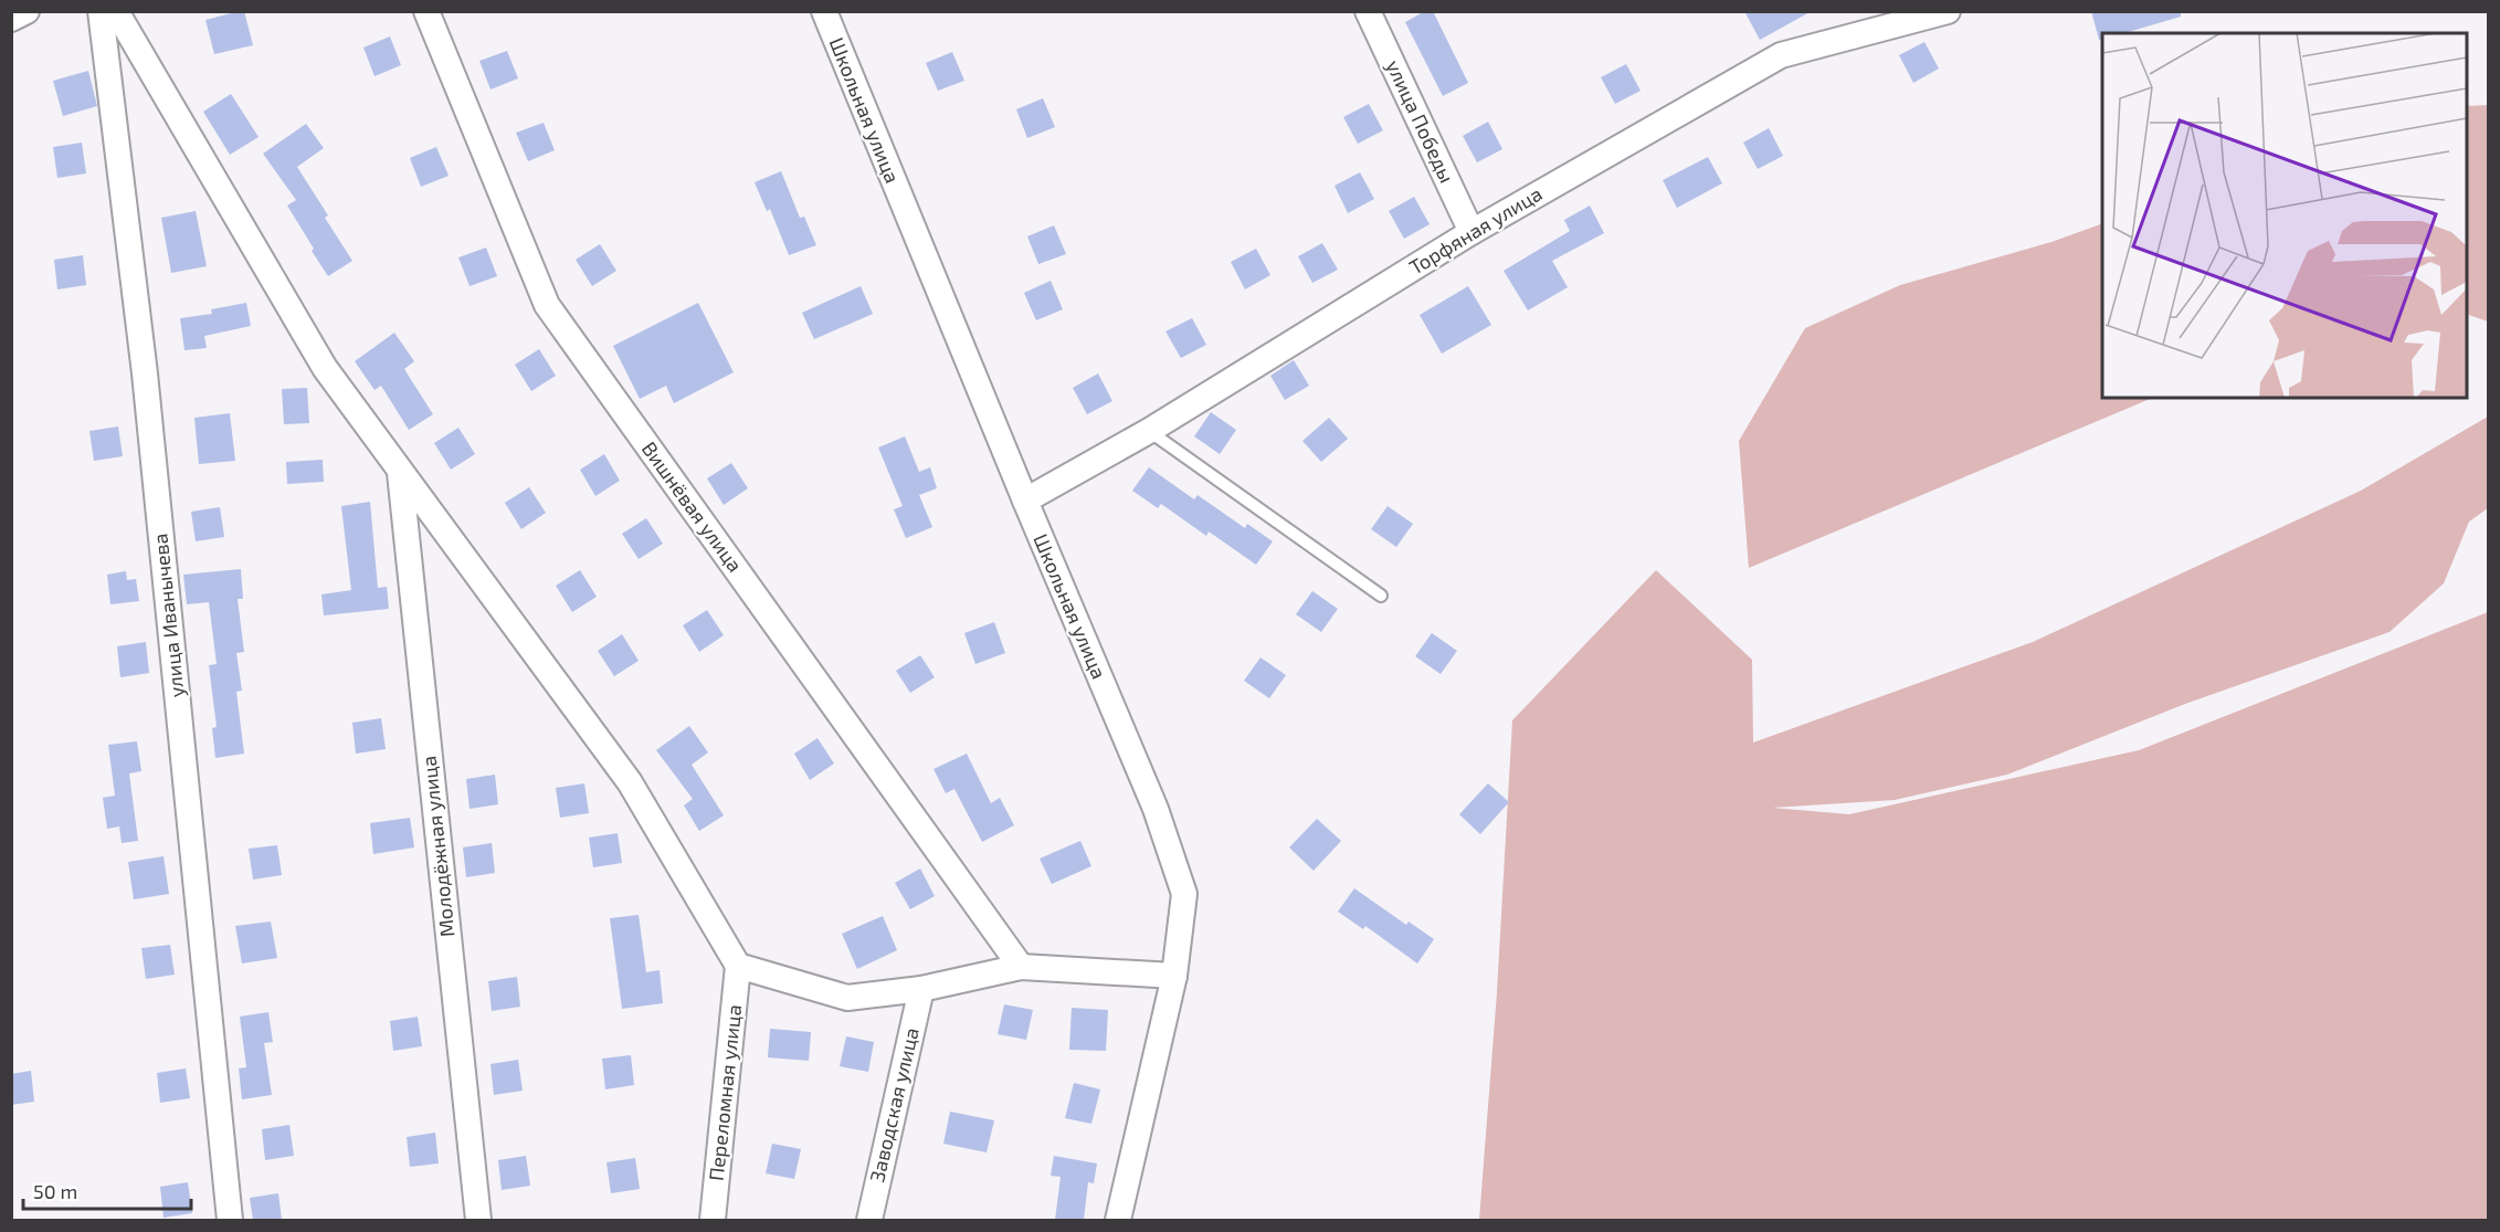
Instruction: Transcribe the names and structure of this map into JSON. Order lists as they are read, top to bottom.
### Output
{
  "streets": {
    "street": [
      "Школьная улица",
      "улица Победы",
      "Торфяная улица",
      "Вишнёвая улица",
      "улица Иванычева",
      "Молодёжная улица",
      "Переломная улица",
      "Заводская улица"
    ]
  },
  "crossings": [
    ["Школьная улица", "Торфяная улица"],
    ["улица Победы", "Торфяная улица"]
  ],
  "scale_bar": "50 m"
}
